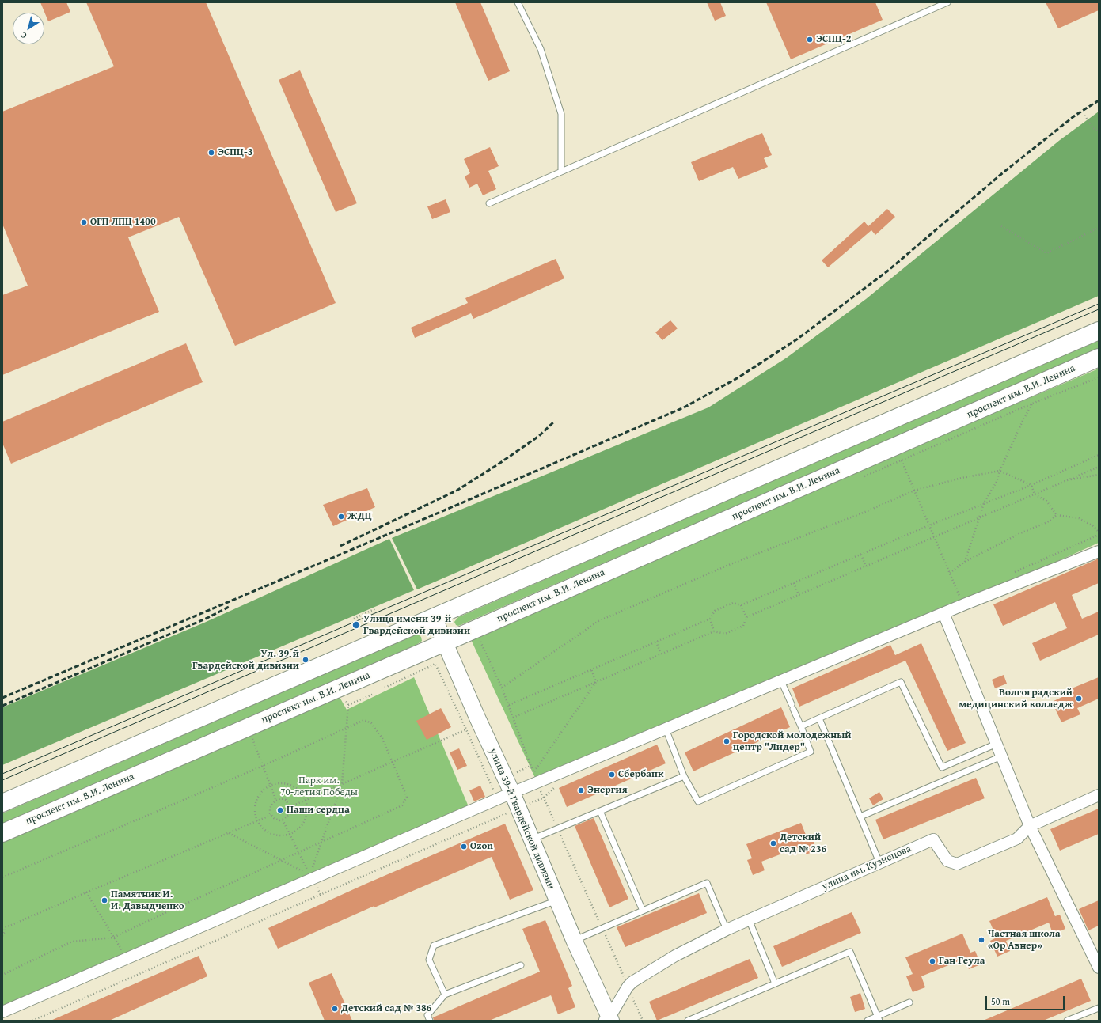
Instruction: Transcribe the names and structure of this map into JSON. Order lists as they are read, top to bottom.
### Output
{
  "streets": {
    "main road": ["проспект им. В.И. Ленина", "улица 39-й Гвардейской дивизии"],
    "street": ["улица им. Кузнецова"]
  },
  "crossings": [
    ["проспект им. В.И. Ленина", "улица 39-й Гвардейской дивизии"]
  ],
  "parks": ["Парк им. 70-летия Победы"],
  "places": [
    "ЭСПЦ-2",
    "ЭСПЦ-3",
    "ОГП ЛПЦ 1400",
    "ЖДЦ",
    "Улица имени 39-й Гвардейской дивизии",
    "Ул. 39-й Гвардейской дивизии",
    "Волгоградский медицинский колледж",
    "Городской молодежный центр \"Лидер\"",
    "Сбербанк",
    "Энергия",
    "Наши сердца",
    "Детский сад № 236",
    "Ozon",
    "Памятник И. И. Давыдченко",
    "Частная школа «Ор Авнер»",
    "Ган Геула",
    "Детский сад № 386"
  ],
  "scale_bar": "50 m",
  "north": "bottom left"
}
